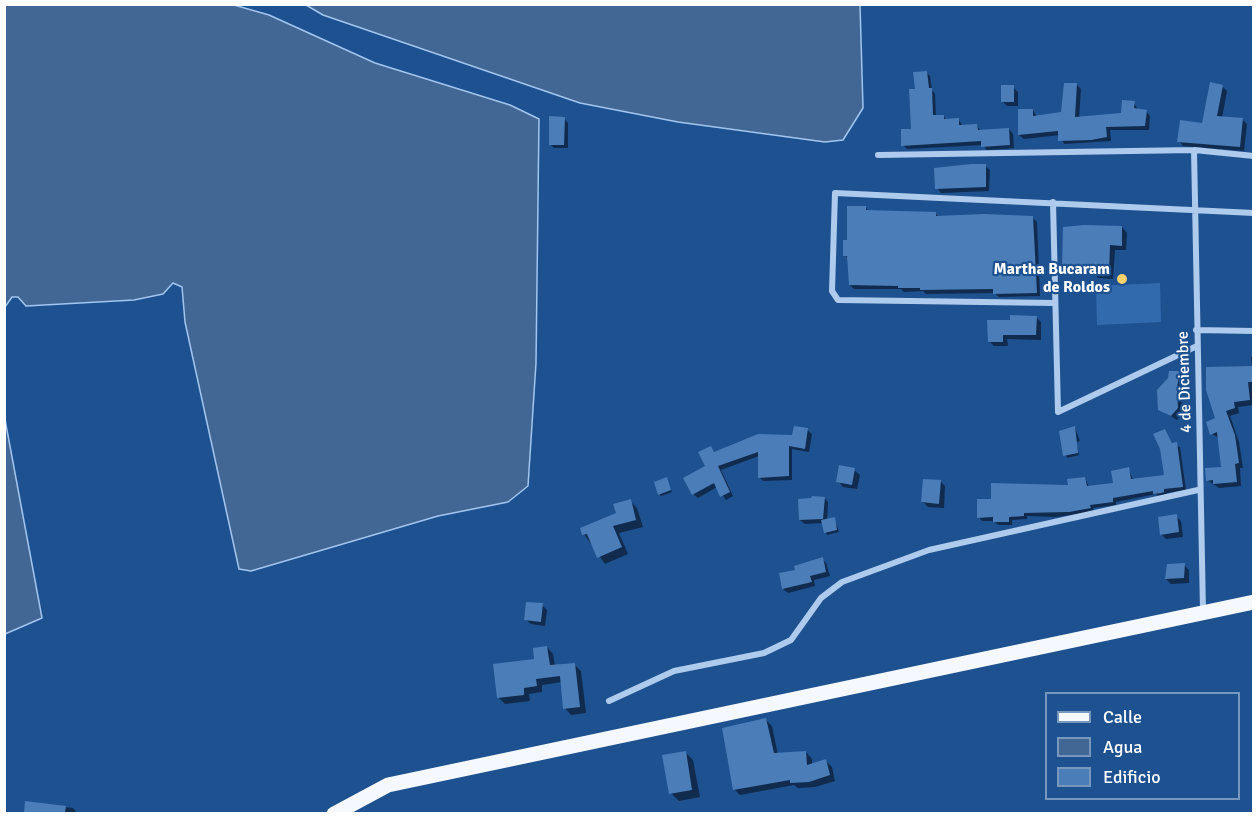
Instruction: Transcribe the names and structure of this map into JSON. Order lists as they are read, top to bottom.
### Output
{
  "streets": {
    "street": ["4 de Diciembre"]
  },
  "places": ["Martha Bucaram de Roldos"],
  "legend": ["Calle", "Agua", "Edificio"]
}
